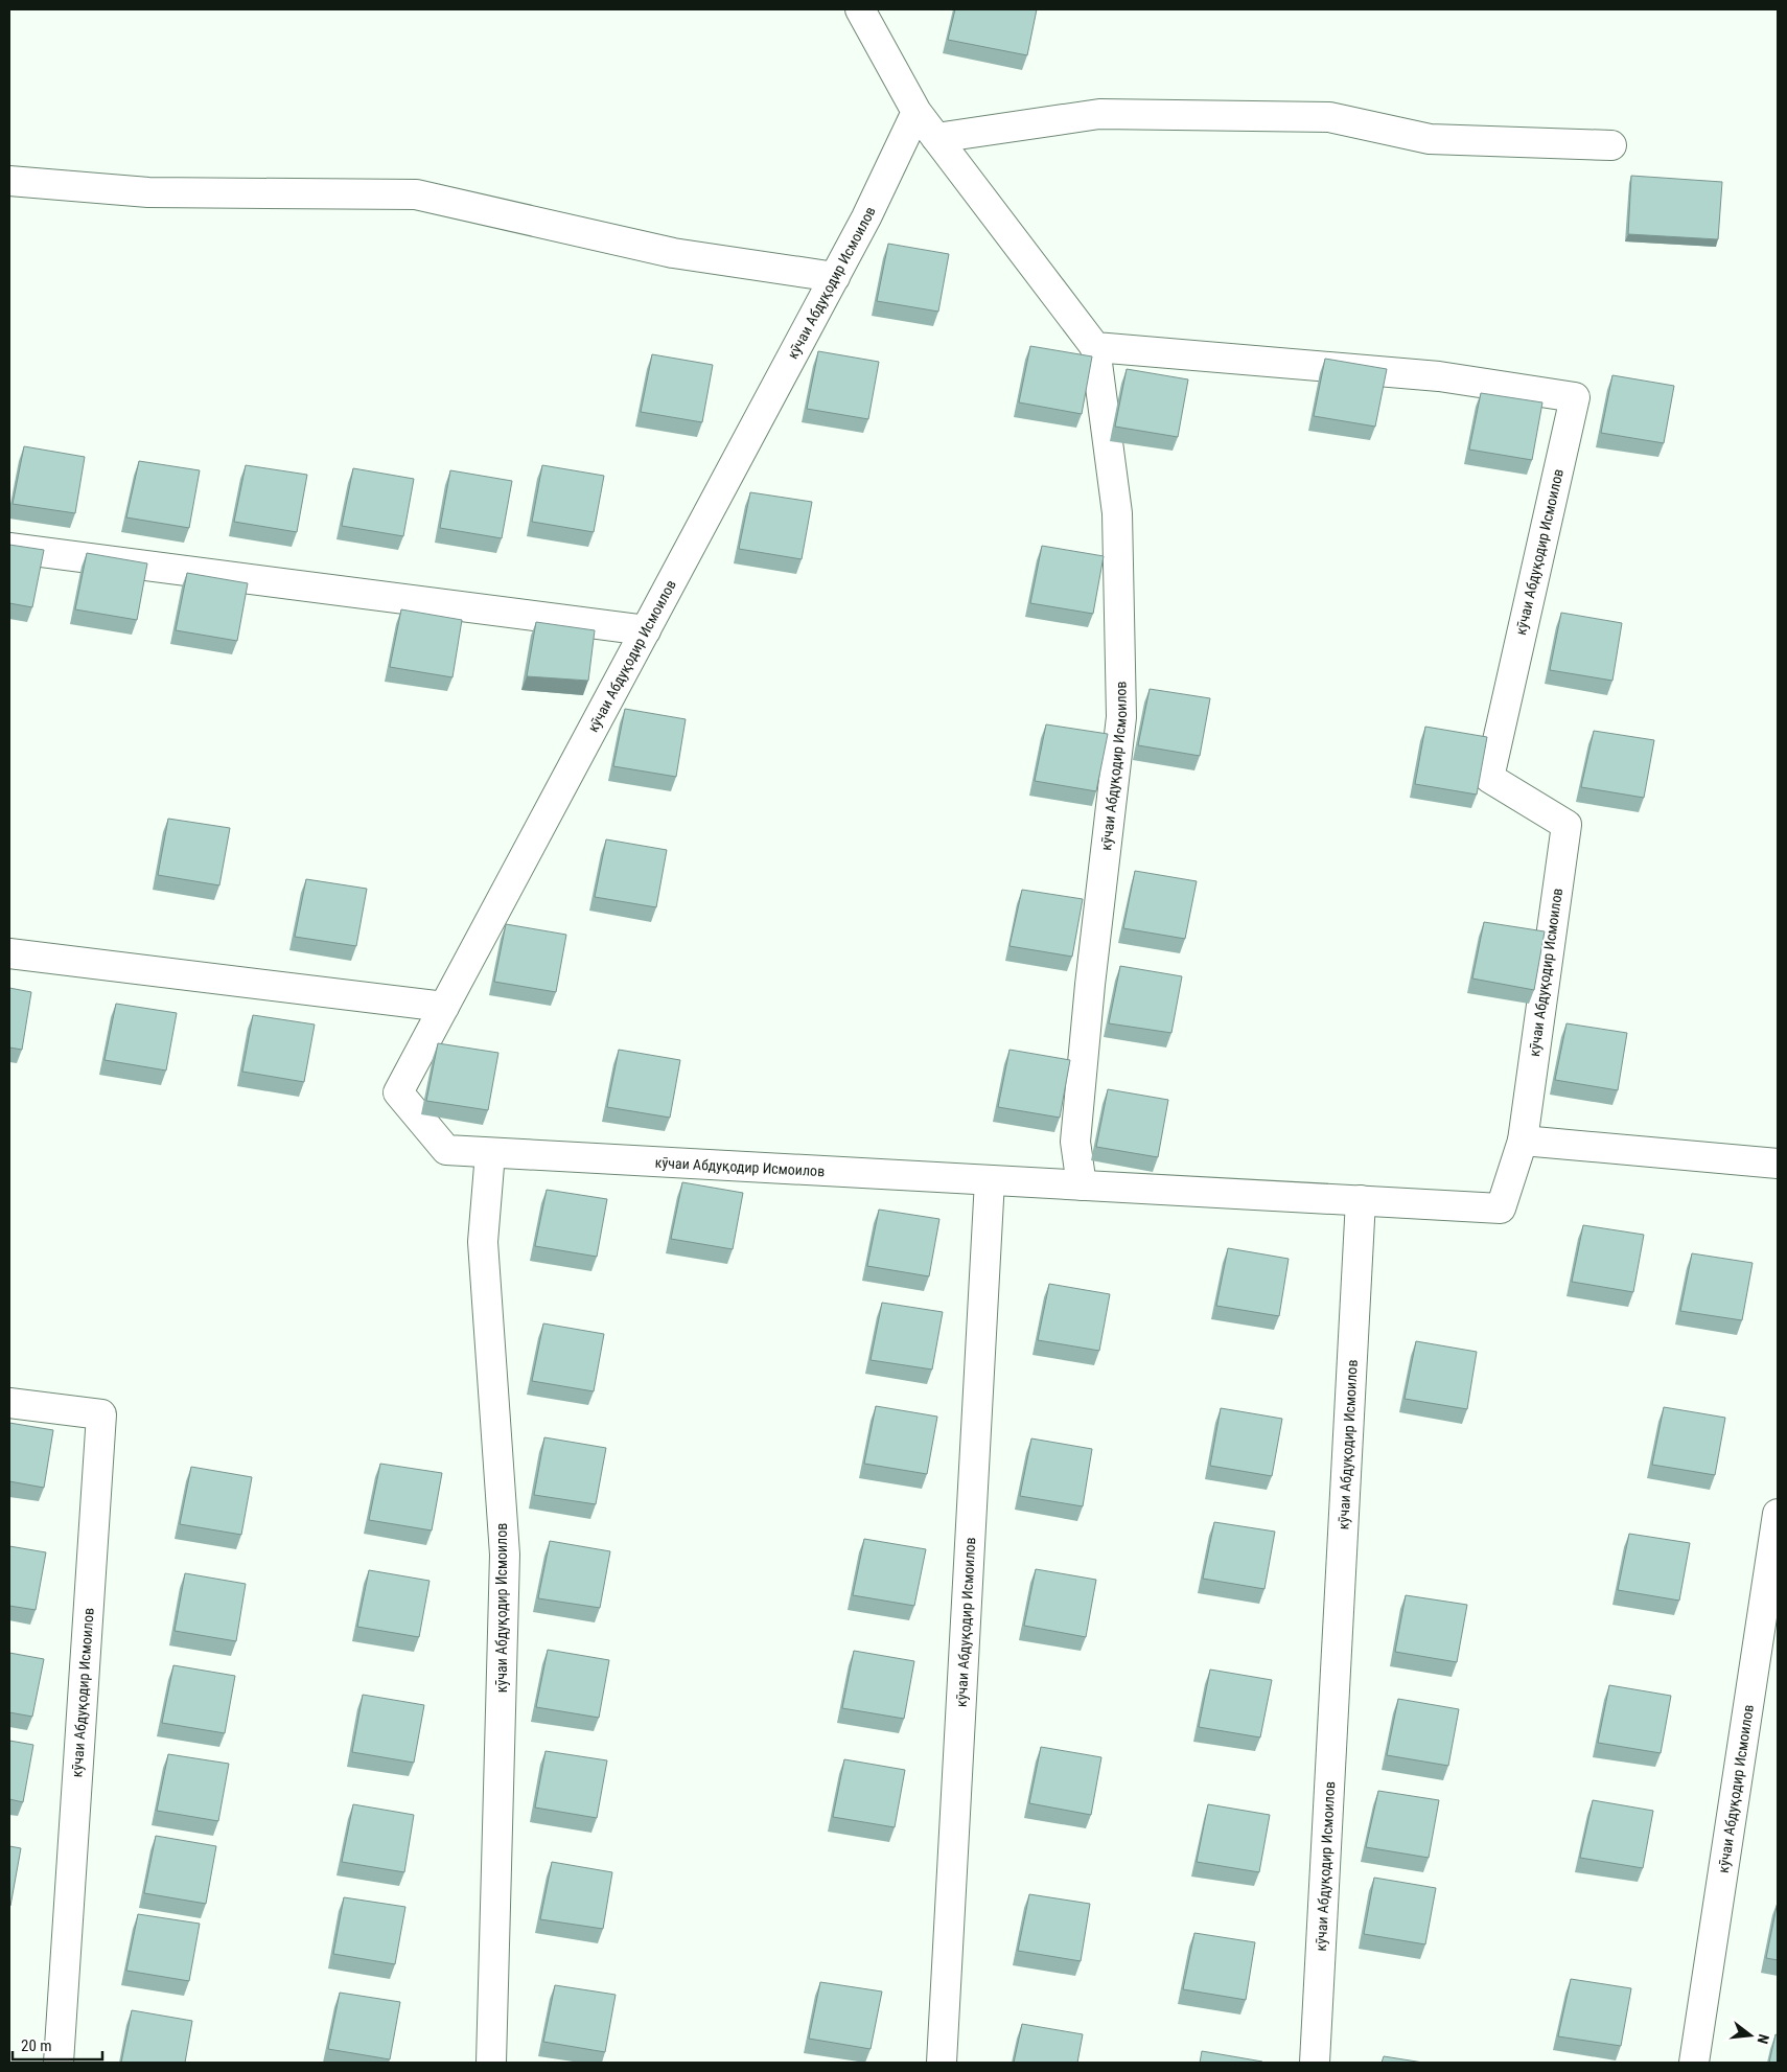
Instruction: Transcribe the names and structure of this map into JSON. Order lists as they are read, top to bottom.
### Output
{
  "streets": {
    "street": ["кӯчаи Абдуқодир Исмоилов"]
  },
  "scale_bar": "20 m",
  "north": "right"
}
